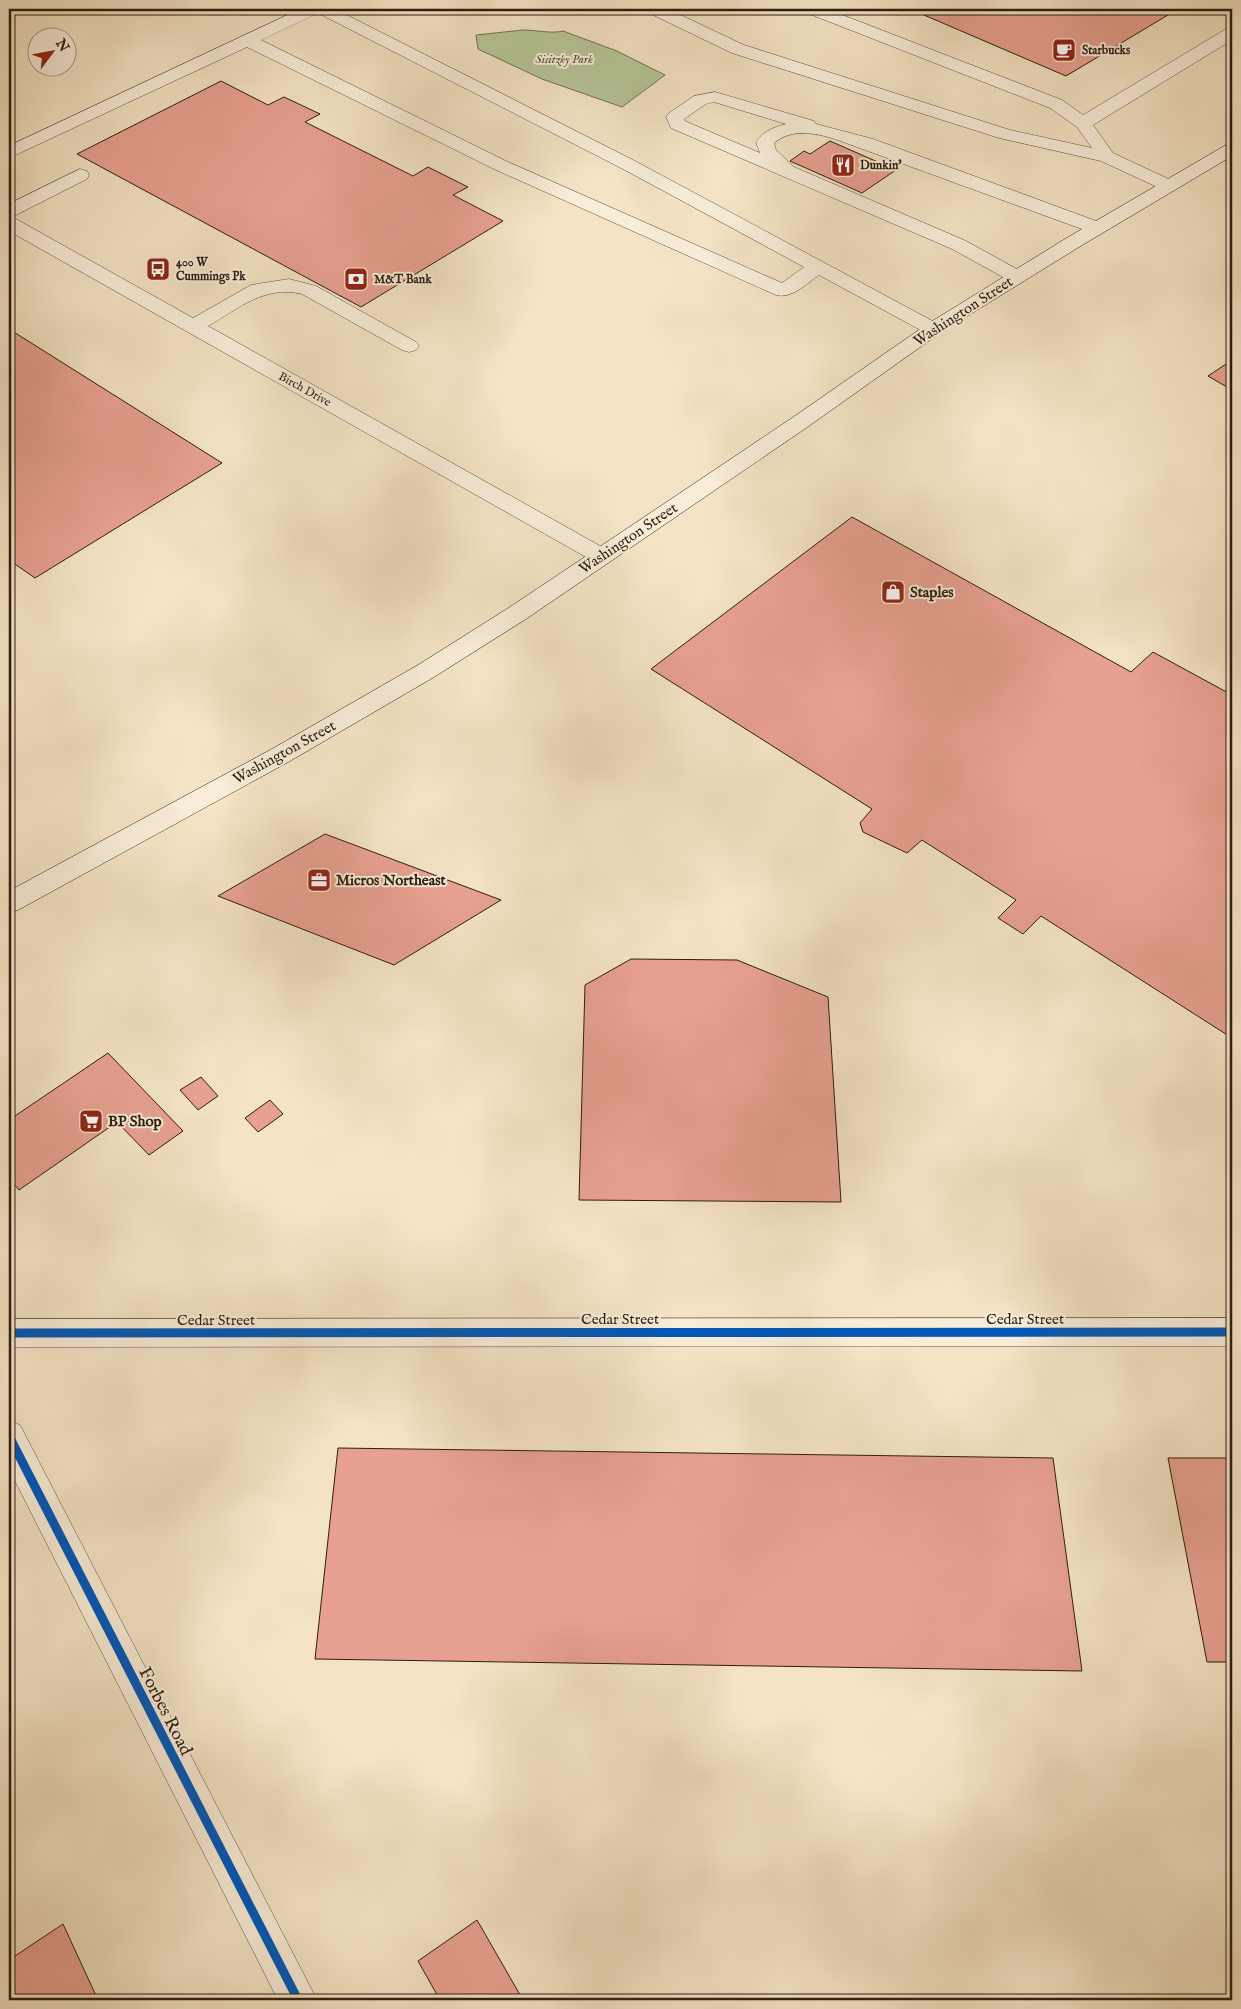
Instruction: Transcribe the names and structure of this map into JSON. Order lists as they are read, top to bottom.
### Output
{
  "streets": {
    "main road": [
      "Washington Street",
      "Birch Drive",
      "Cedar Street",
      "Forbes Road"
    ]
  },
  "crossings": [
    ["Washington Street", "Birch Drive"]
  ],
  "parks": ["Sisitzky Park"],
  "places": {
    "cafe": ["Starbucks"],
    "restaurant": ["Dunkin'"],
    "bus stop": ["400 W Cummings Pk"],
    "bank": ["M&T Bank"],
    "shop": ["Staples"],
    "office": ["Micros Northeast"],
    "supermarket": ["BP Shop"]
  },
  "north": "top right"
}
